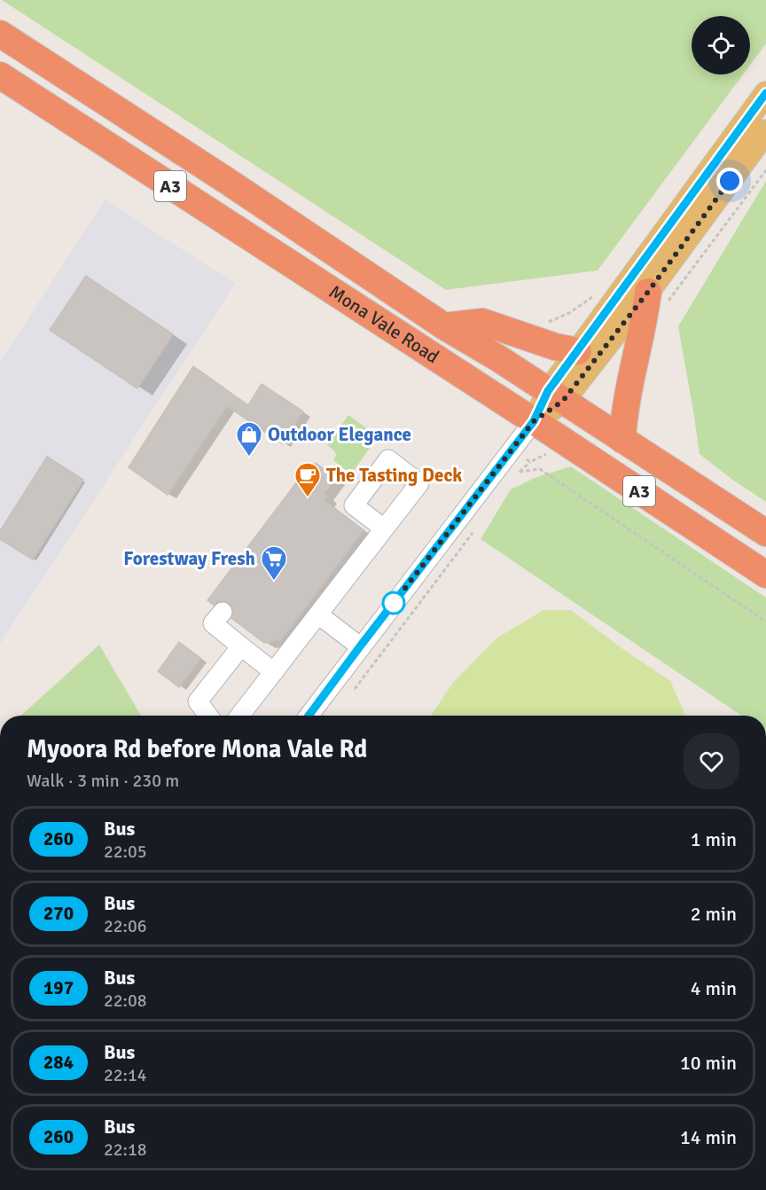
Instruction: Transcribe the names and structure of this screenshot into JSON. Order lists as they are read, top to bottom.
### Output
{
  "streets": {
    "highway": ["A3", "Mona Vale Road"]
  },
  "places": {
    "shop": ["Outdoor Elegance"],
    "cafe": ["The Tasting Deck"],
    "supermarket": ["Forestway Fresh"]
  },
  "lines": ["bus line 260"],
  "page": {
    "heading": ["Myoora Rd before Mona Vale Rd", "Walk · 3 min · 230 m"],
    "list": [
      {
        "mark": "260",
        "name": "Bus",
        "note": "22:05",
        "value": "1 min"
      },
      {
        "mark": "270",
        "name": "Bus",
        "note": "22:06",
        "value": "2 min"
      },
      {
        "mark": "197",
        "name": "Bus",
        "note": "22:08",
        "value": "4 min"
      },
      {
        "mark": "284",
        "name": "Bus",
        "note": "22:14",
        "value": "10 min"
      },
      {
        "mark": "260",
        "name": "Bus",
        "note": "22:18",
        "value": "14 min"
      }
    ]
  }
}
